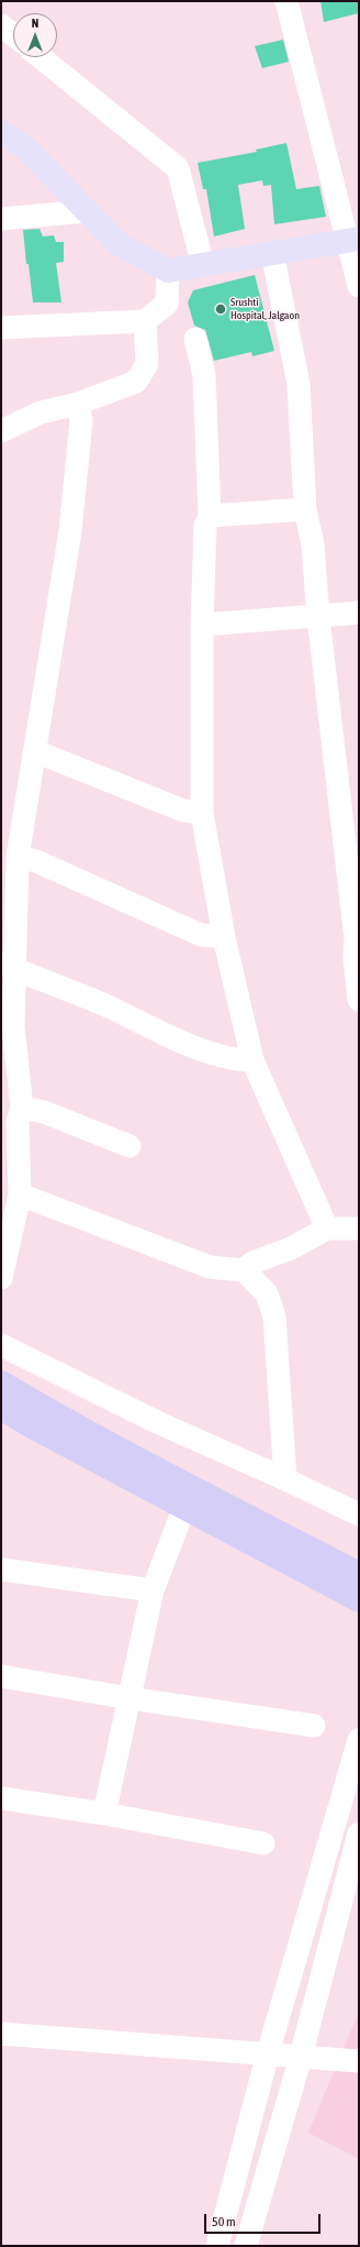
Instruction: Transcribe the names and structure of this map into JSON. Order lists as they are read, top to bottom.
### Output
{
  "places": ["Srushti Hospital, Jalgaon"],
  "scale_bar": "50 m",
  "north": "top"
}
